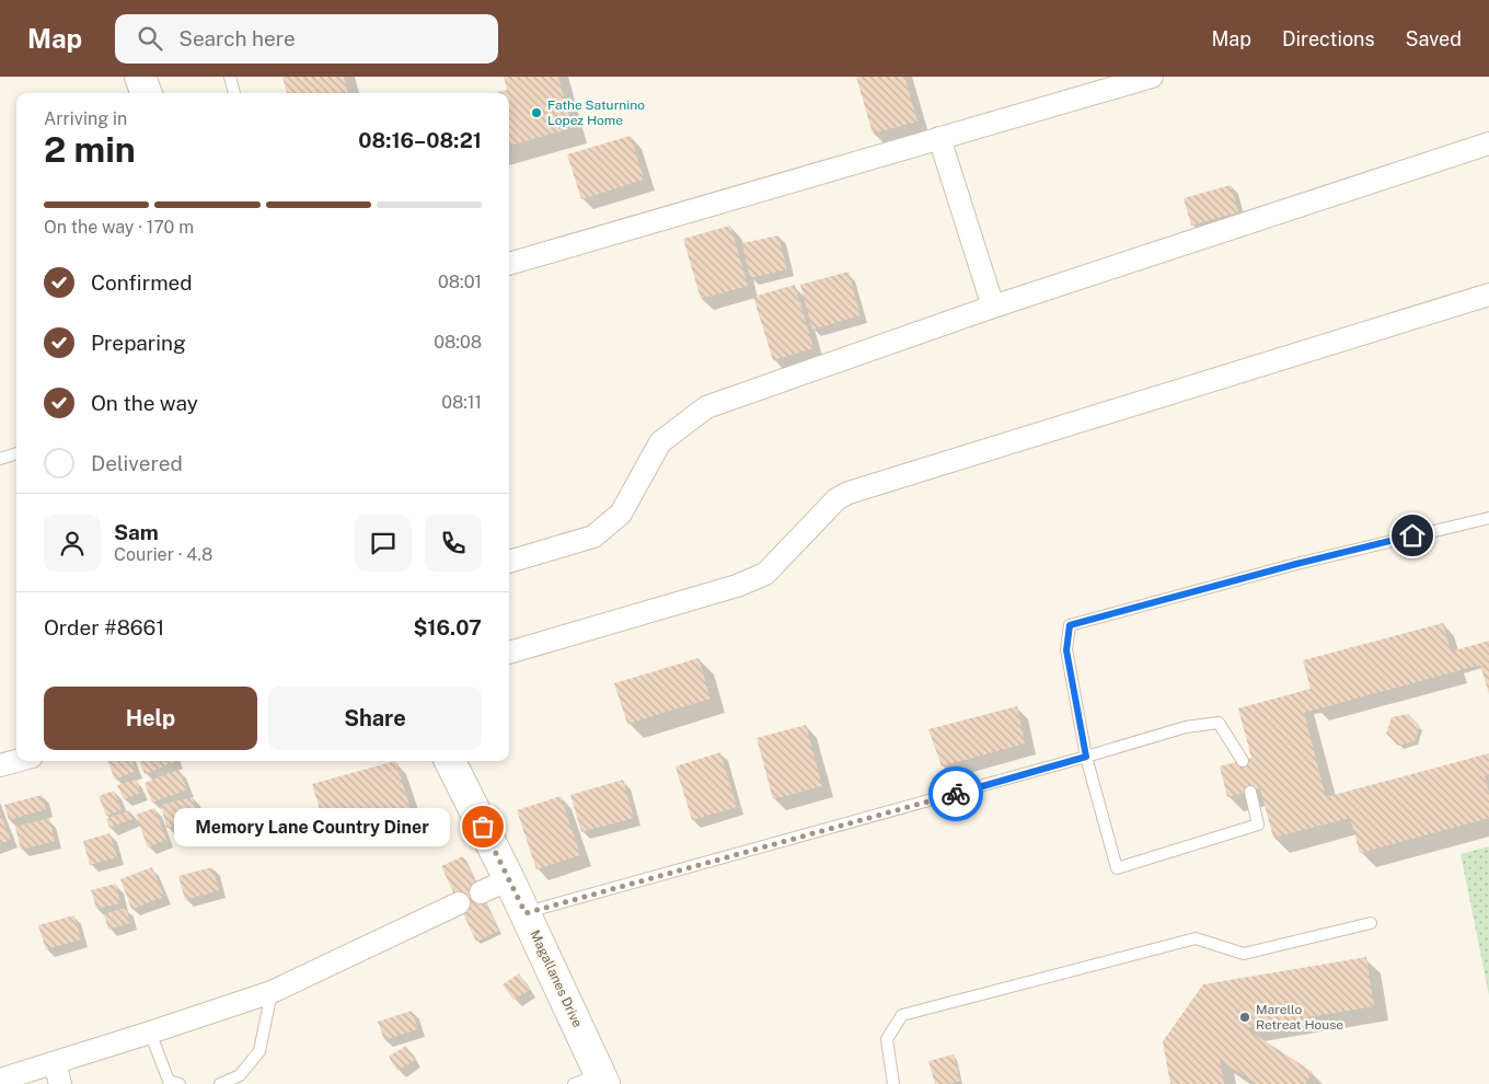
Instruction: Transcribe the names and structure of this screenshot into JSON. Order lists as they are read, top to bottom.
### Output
{
  "streets": {
    "street": ["Magallanes Drive"]
  },
  "places": ["Fathe Saturnino Lopez Home", "Memory Lane Country Diner", "Marello Retreat House"],
  "page": {
    "header": "Map",
    "search": "Search here",
    "nav": ["Map", "Directions", "Saved"],
    "heading": ["2 min", "Arriving in", "08:16–08:21"],
    "panel": [
      "Sam",
      "Courier · 4.8",
      "Order #8661",
      "$16.07"
    ],
    "bar": "On the way · 170 m",
    "list": [
      ["Confirmed", "08:01"],
      ["Preparing", "08:08"],
      ["On the way", "08:11"],
      "Delivered"
    ],
    "buttons": ["Help", "Share"],
    "bubble": "Memory Lane Country Diner"
  }
}
